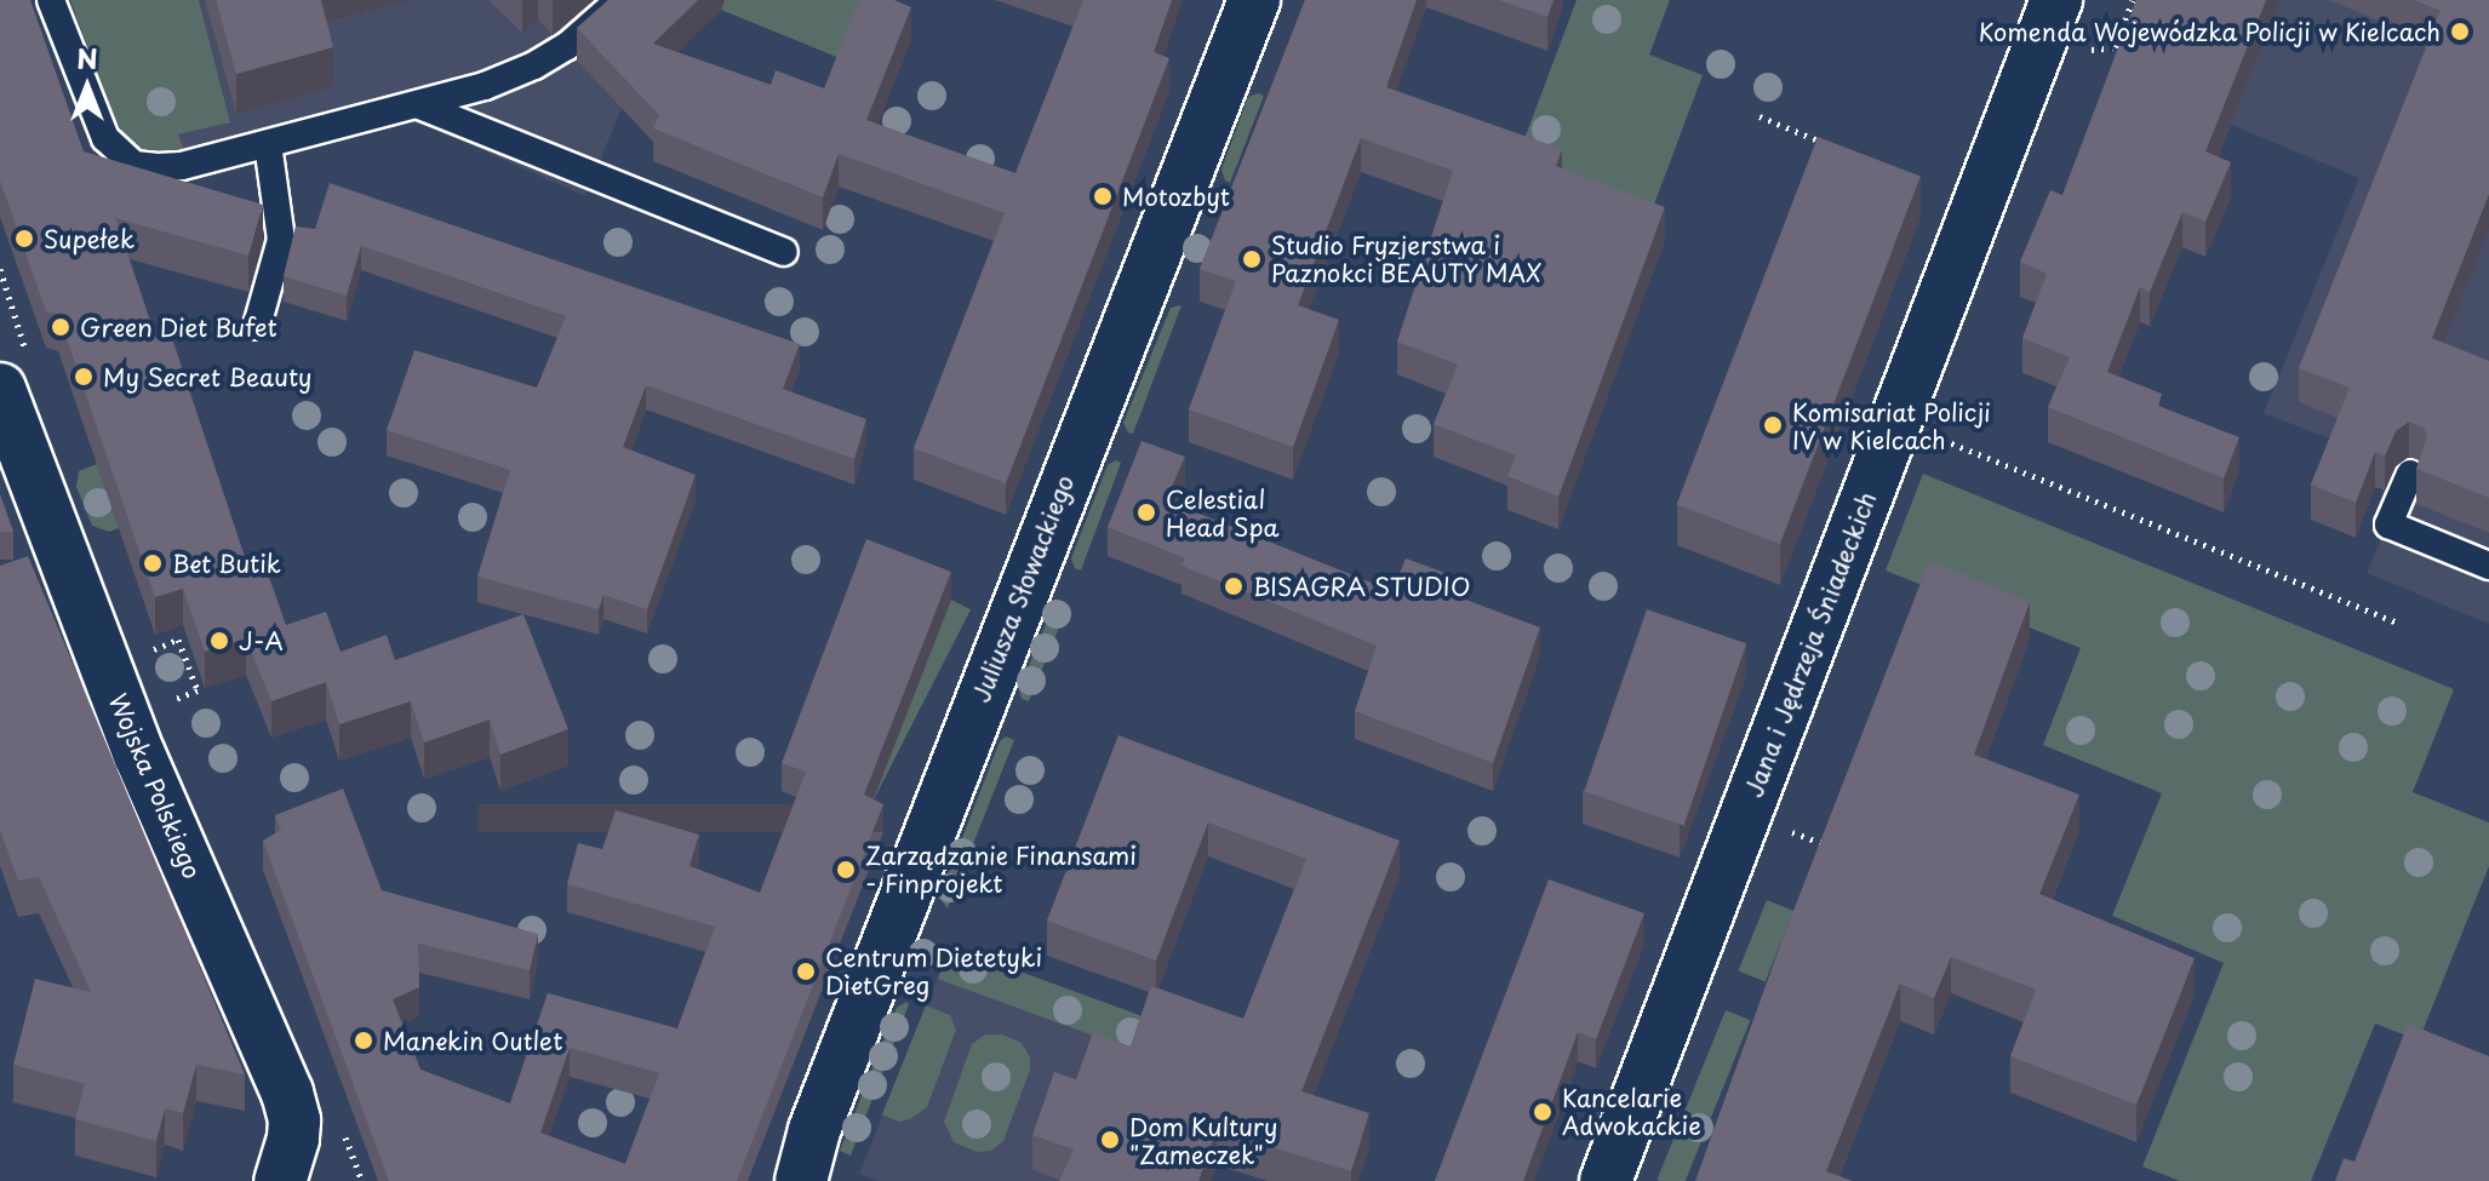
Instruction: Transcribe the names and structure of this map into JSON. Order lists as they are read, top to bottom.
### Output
{
  "streets": {
    "street": ["Juliusza Słowackiego", "Jana i Jędrzeja Śniadeckich", "Wojska Polskiego"]
  },
  "places": [
    "Komenda Wojewódzka Policji w Kielcach",
    "Motozbyt",
    "Supełek",
    "Studio Fryzjerstwa i Paznokci BEAUTY MAX",
    "Green Diet Bufet",
    "My Secret Beauty",
    "Komisariat Policji IV w Kielcach",
    "Celestial Head Spa",
    "Bet Butik",
    "BISAGRA STUDIO",
    "J-A",
    "Zarządzanie Finansami - Finprojekt",
    "Centrum Dietetyki DietGreg",
    "Manekin Outlet",
    "Kancelarie Adwokackie",
    "Dom Kultury \"Zameczek\""
  ],
  "north": "top"
}
